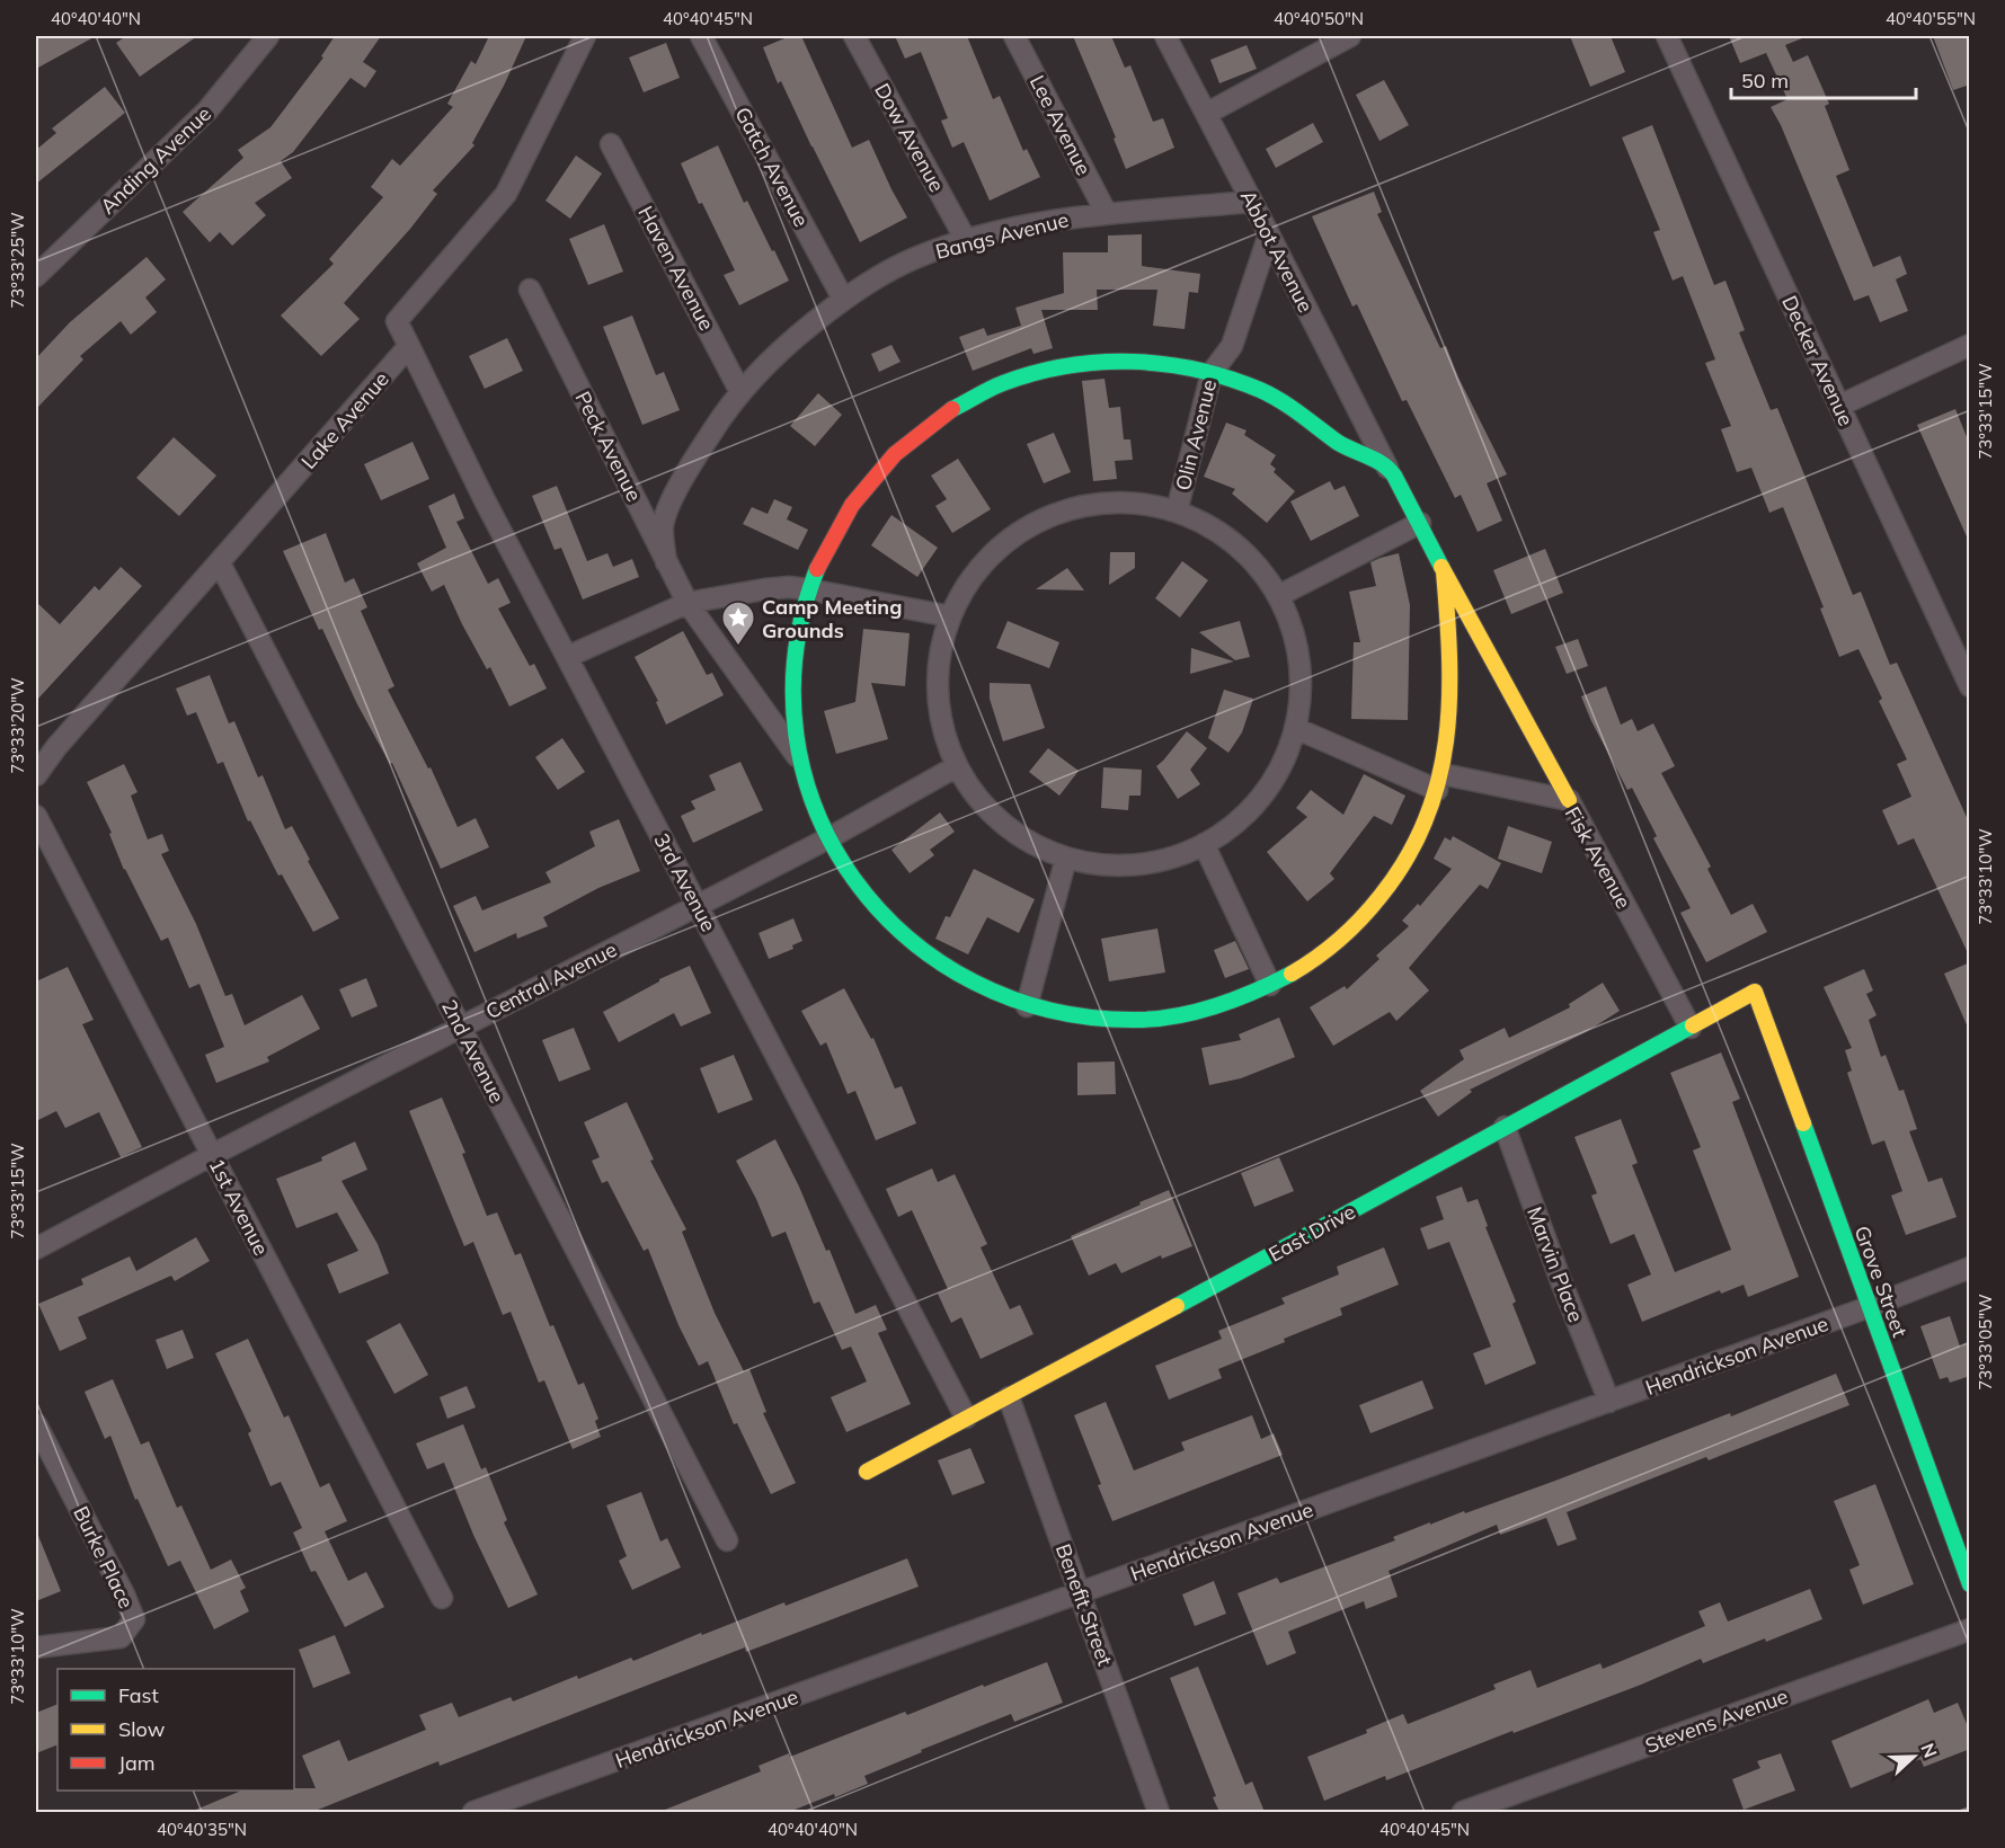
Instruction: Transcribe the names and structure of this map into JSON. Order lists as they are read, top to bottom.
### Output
{
  "streets": {
    "street": [
      "Lee Avenue",
      "Dow Avenue",
      "Anding Avenue",
      "Gatch Avenue",
      "Bangs Avenue",
      "Abbot Avenue",
      "Haven Avenue",
      "Decker Avenue",
      "Lake Avenue",
      "Olin Avenue",
      "Peck Avenue",
      "Fisk Avenue",
      "3rd Avenue",
      "Central Avenue",
      "2nd Avenue",
      "1st Avenue",
      "East Drive",
      "Marvin Place",
      "Grove Street",
      "Hendrickson Avenue",
      "Burke Place",
      "Benefit Street",
      "Stevens Avenue"
    ]
  },
  "crossings": [
    ["Lee Avenue", "Bangs Avenue"],
    ["Dow Avenue", "Bangs Avenue"],
    ["Gatch Avenue", "Bangs Avenue"],
    ["Bangs Avenue", "Abbot Avenue"],
    ["Bangs Avenue", "Haven Avenue"],
    ["Bangs Avenue", "Peck Avenue"],
    ["Abbot Avenue", "Olin Avenue"],
    ["Lake Avenue", "3rd Avenue"],
    ["Lake Avenue", "2nd Avenue"],
    ["Fisk Avenue", "East Drive"],
    ["3rd Avenue", "Central Avenue"],
    ["3rd Avenue", "East Drive"],
    ["Central Avenue", "2nd Avenue"],
    ["Central Avenue", "1st Avenue"],
    ["East Drive", "Marvin Place"],
    ["East Drive", "Grove Street"],
    ["East Drive", "Benefit Street"],
    ["Marvin Place", "Hendrickson Avenue"],
    ["Grove Street", "Hendrickson Avenue"],
    ["Hendrickson Avenue", "Benefit Street"]
  ],
  "places": {
    "place": ["Camp Meeting Grounds"]
  },
  "legend": ["Fast", "Slow", "Jam"],
  "scale_bar": "50 m",
  "north": "right",
  "coordinates": [
    "40°40'40\"N",
    "40°40'45\"N",
    "40°40'50\"N",
    "40°40'55\"N",
    "73°33'25\"W",
    "73°33'15\"W",
    "73°33'20\"W",
    "73°33'10\"W",
    "73°33'05\"W",
    "40°40'35\"N"
  ]
}
